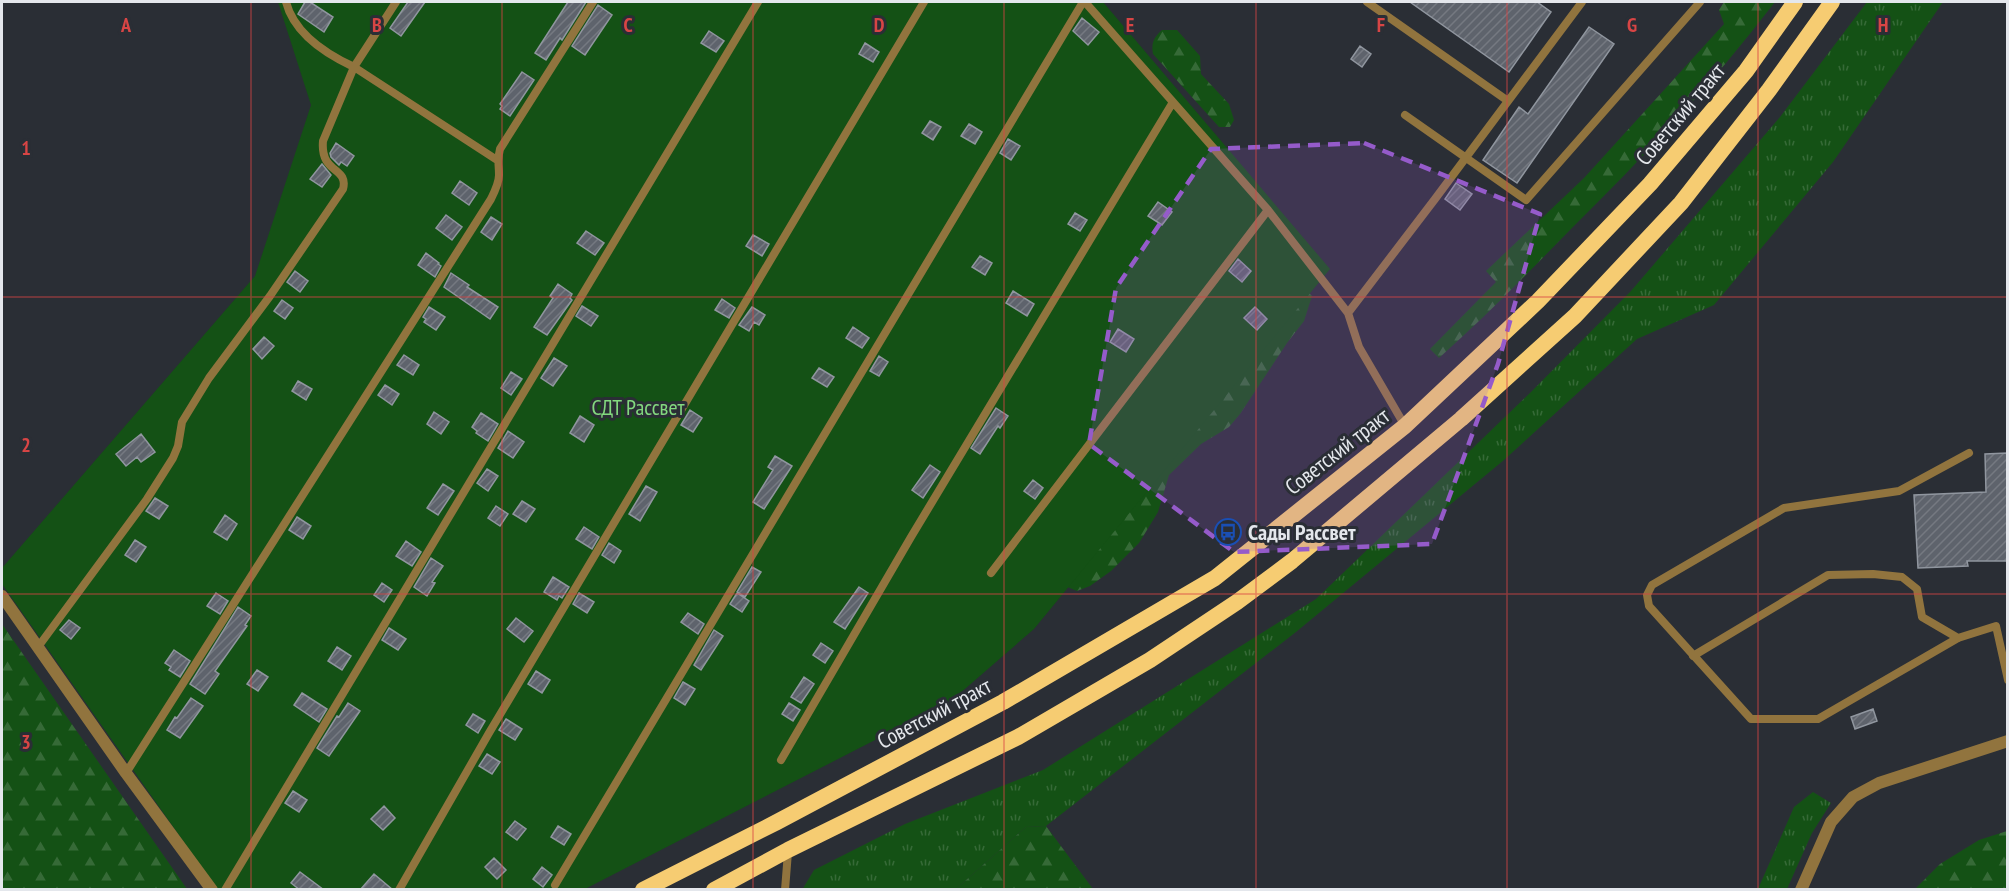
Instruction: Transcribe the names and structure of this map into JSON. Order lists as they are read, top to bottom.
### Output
{
  "streets": {
    "highway": ["Советский тракт"]
  },
  "parks": ["СДТ Рассвет"],
  "places": {
    "bus stop": ["Сады Рассвет"]
  },
  "grid": {
    "columns": [
      "A",
      "B",
      "C",
      "D",
      "E",
      "F",
      "G",
      "H"
    ],
    "rows": ["1", "2", "3"]
  }
}
